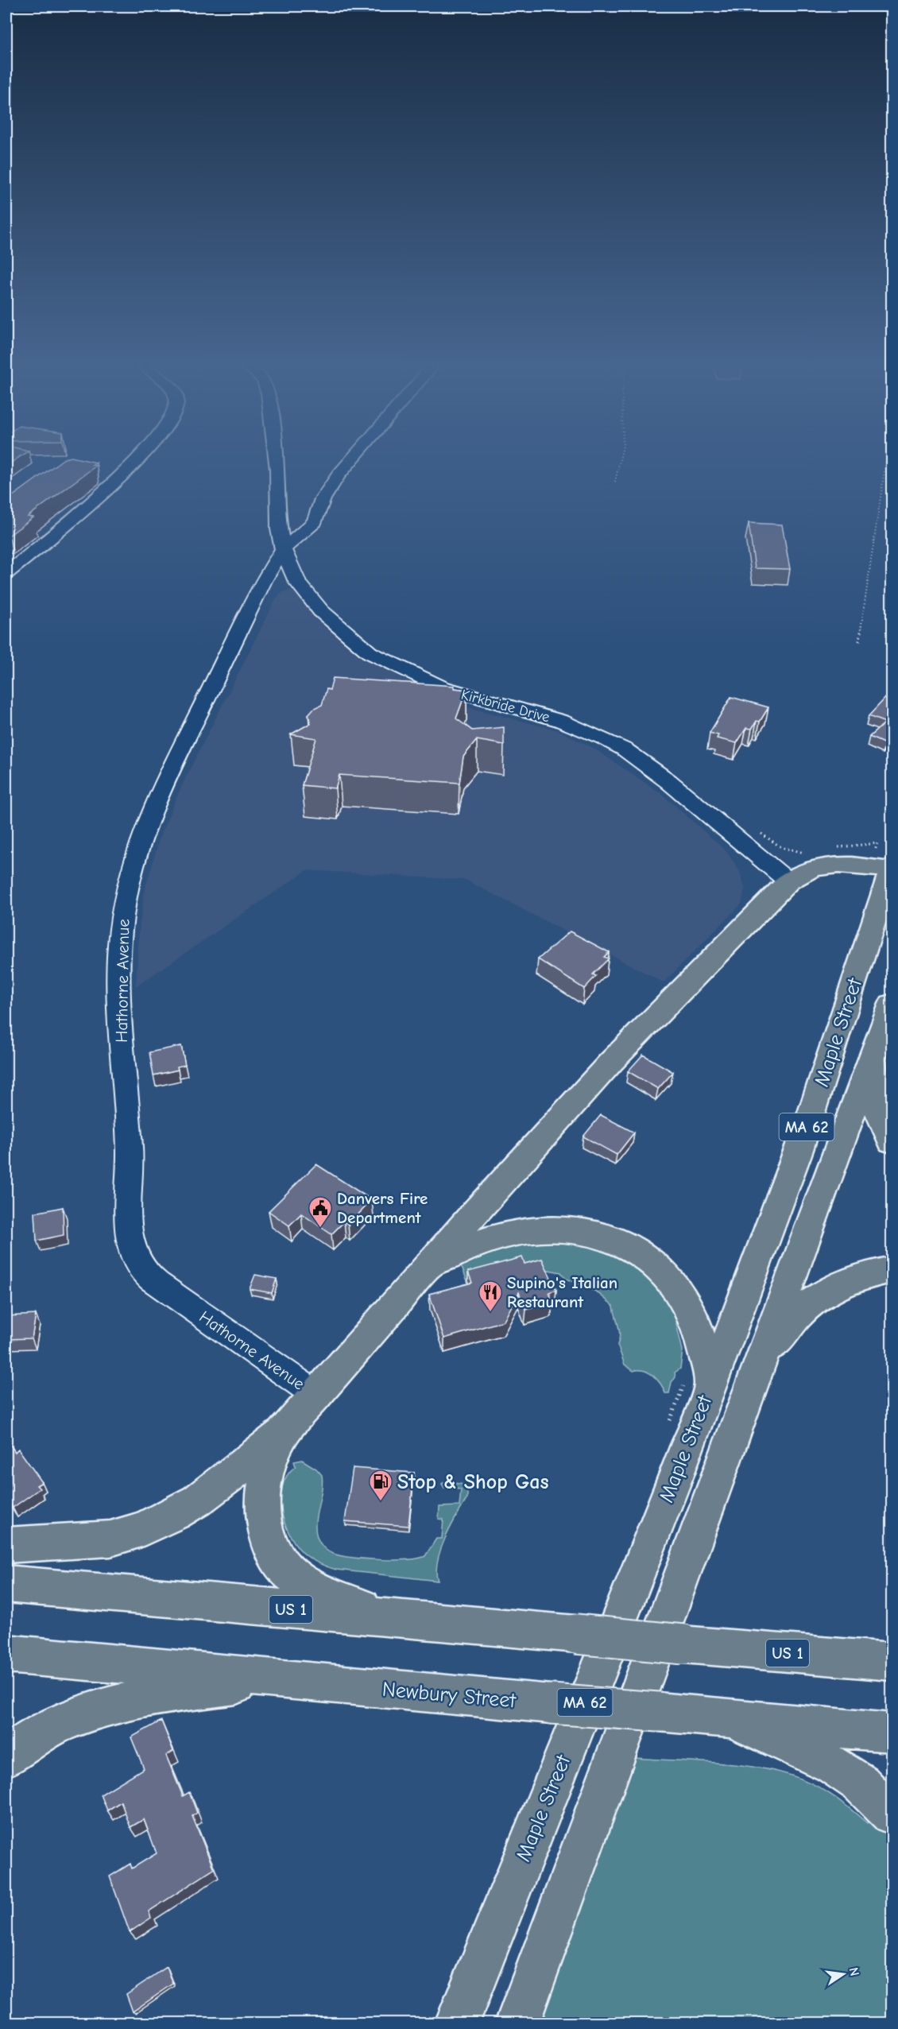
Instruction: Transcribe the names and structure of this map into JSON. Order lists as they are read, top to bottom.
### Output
{
  "streets": {
    "main road": [
      "Maple Street",
      "MA 62",
      "US 1",
      "Newbury Street"
    ],
    "street": ["Kirkbride Drive", "Hathorne Avenue"]
  },
  "crossings": [
    ["Kirkbride Drive", "Hathorne Avenue"]
  ],
  "places": {
    "public building": ["Danvers Fire Department"],
    "restaurant": ["Supino's Italian Restaurant"],
    "fuel station": ["Stop & Shop Gas"]
  },
  "north": "right"
}
